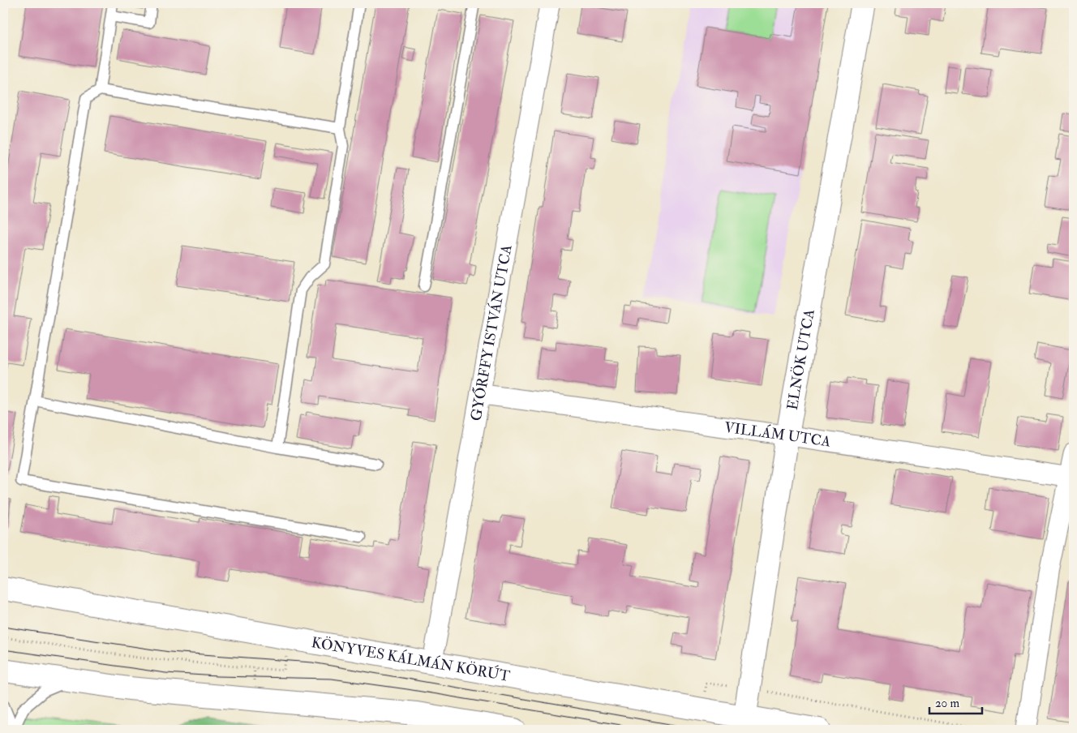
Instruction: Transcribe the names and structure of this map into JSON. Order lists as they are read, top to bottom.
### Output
{
  "streets": {
    "main road": ["ELNÖK UTCA", "KÖNYVES KÁLMÁN KÖRÚT"],
    "street": ["GYŐRFFY ISTVÁN UTCA", "VILLÁM UTCA"]
  },
  "crossings": [
    ["GYŐRFFY ISTVÁN UTCA", "VILLÁM UTCA"],
    ["GYŐRFFY ISTVÁN UTCA", "KÖNYVES KÁLMÁN KÖRÚT"],
    ["ELNÖK UTCA", "VILLÁM UTCA"],
    ["ELNÖK UTCA", "KÖNYVES KÁLMÁN KÖRÚT"]
  ],
  "scale_bar": "20 m"
}
